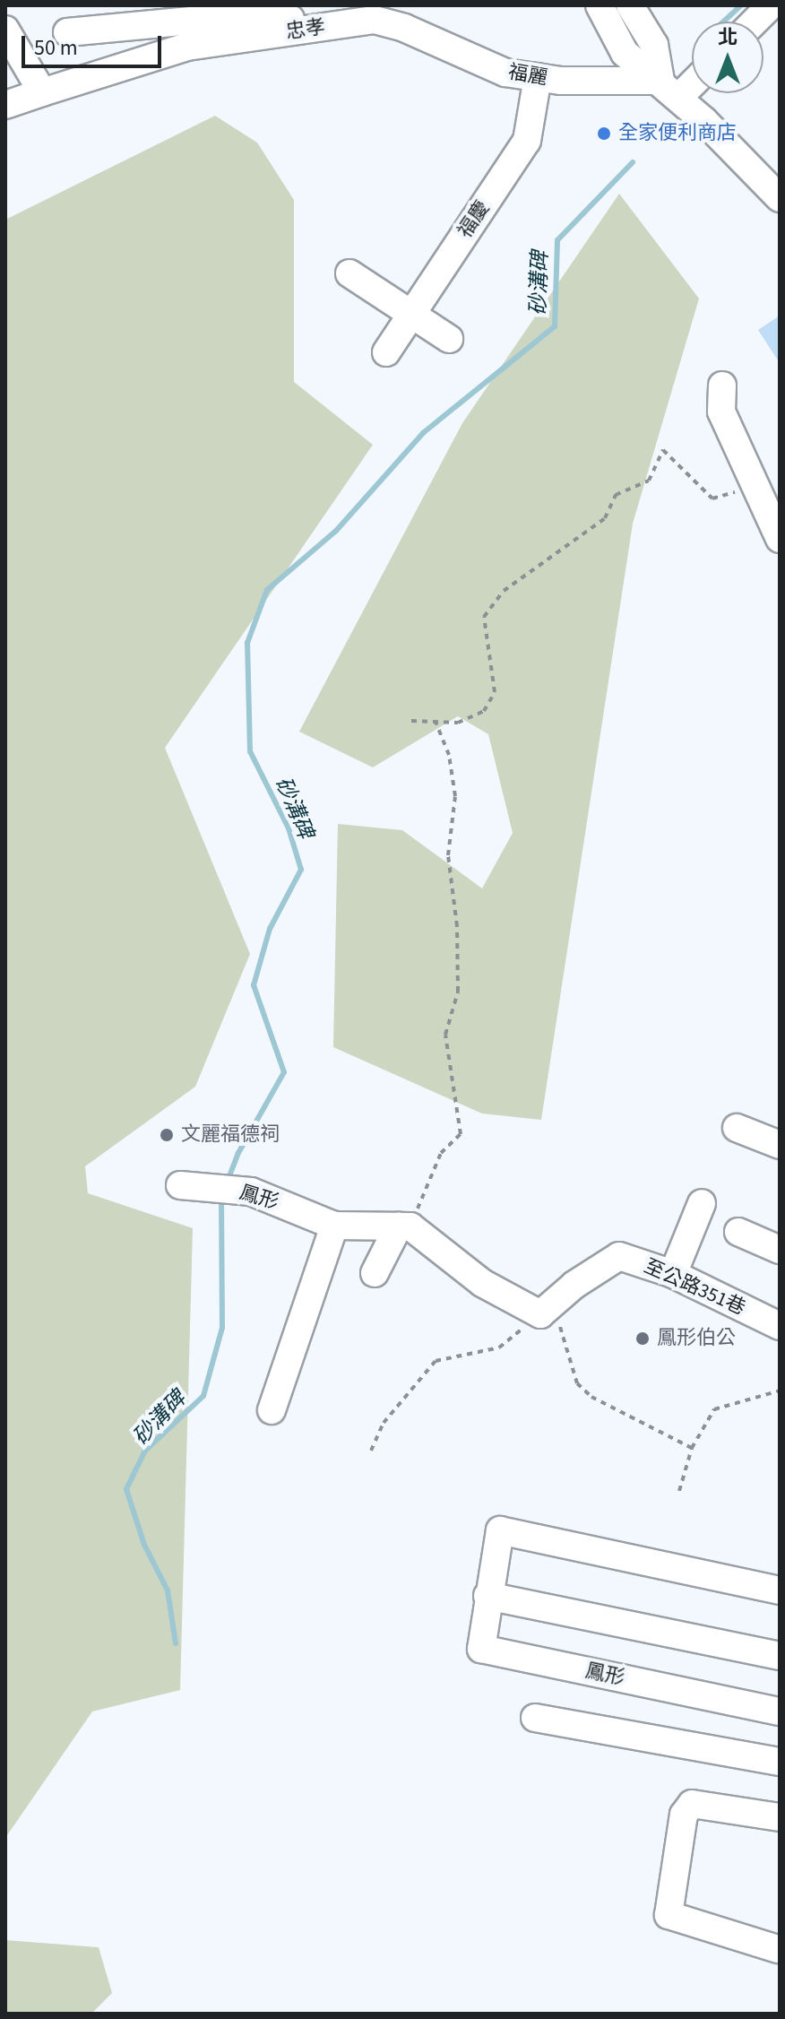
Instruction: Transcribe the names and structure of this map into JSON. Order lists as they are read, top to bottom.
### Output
{
  "streets": {
    "street": [
      "忠孝",
      "福麗",
      "福慶",
      "鳳形",
      "至公路351巷"
    ]
  },
  "crossings": [
    ["忠孝", "福麗"],
    ["福麗", "福慶"]
  ],
  "water": ["砂溝碑"],
  "places": ["全家便利商店", "文麗福德祠", "鳳形伯公"],
  "scale_bar": "50 m",
  "north": "top"
}
